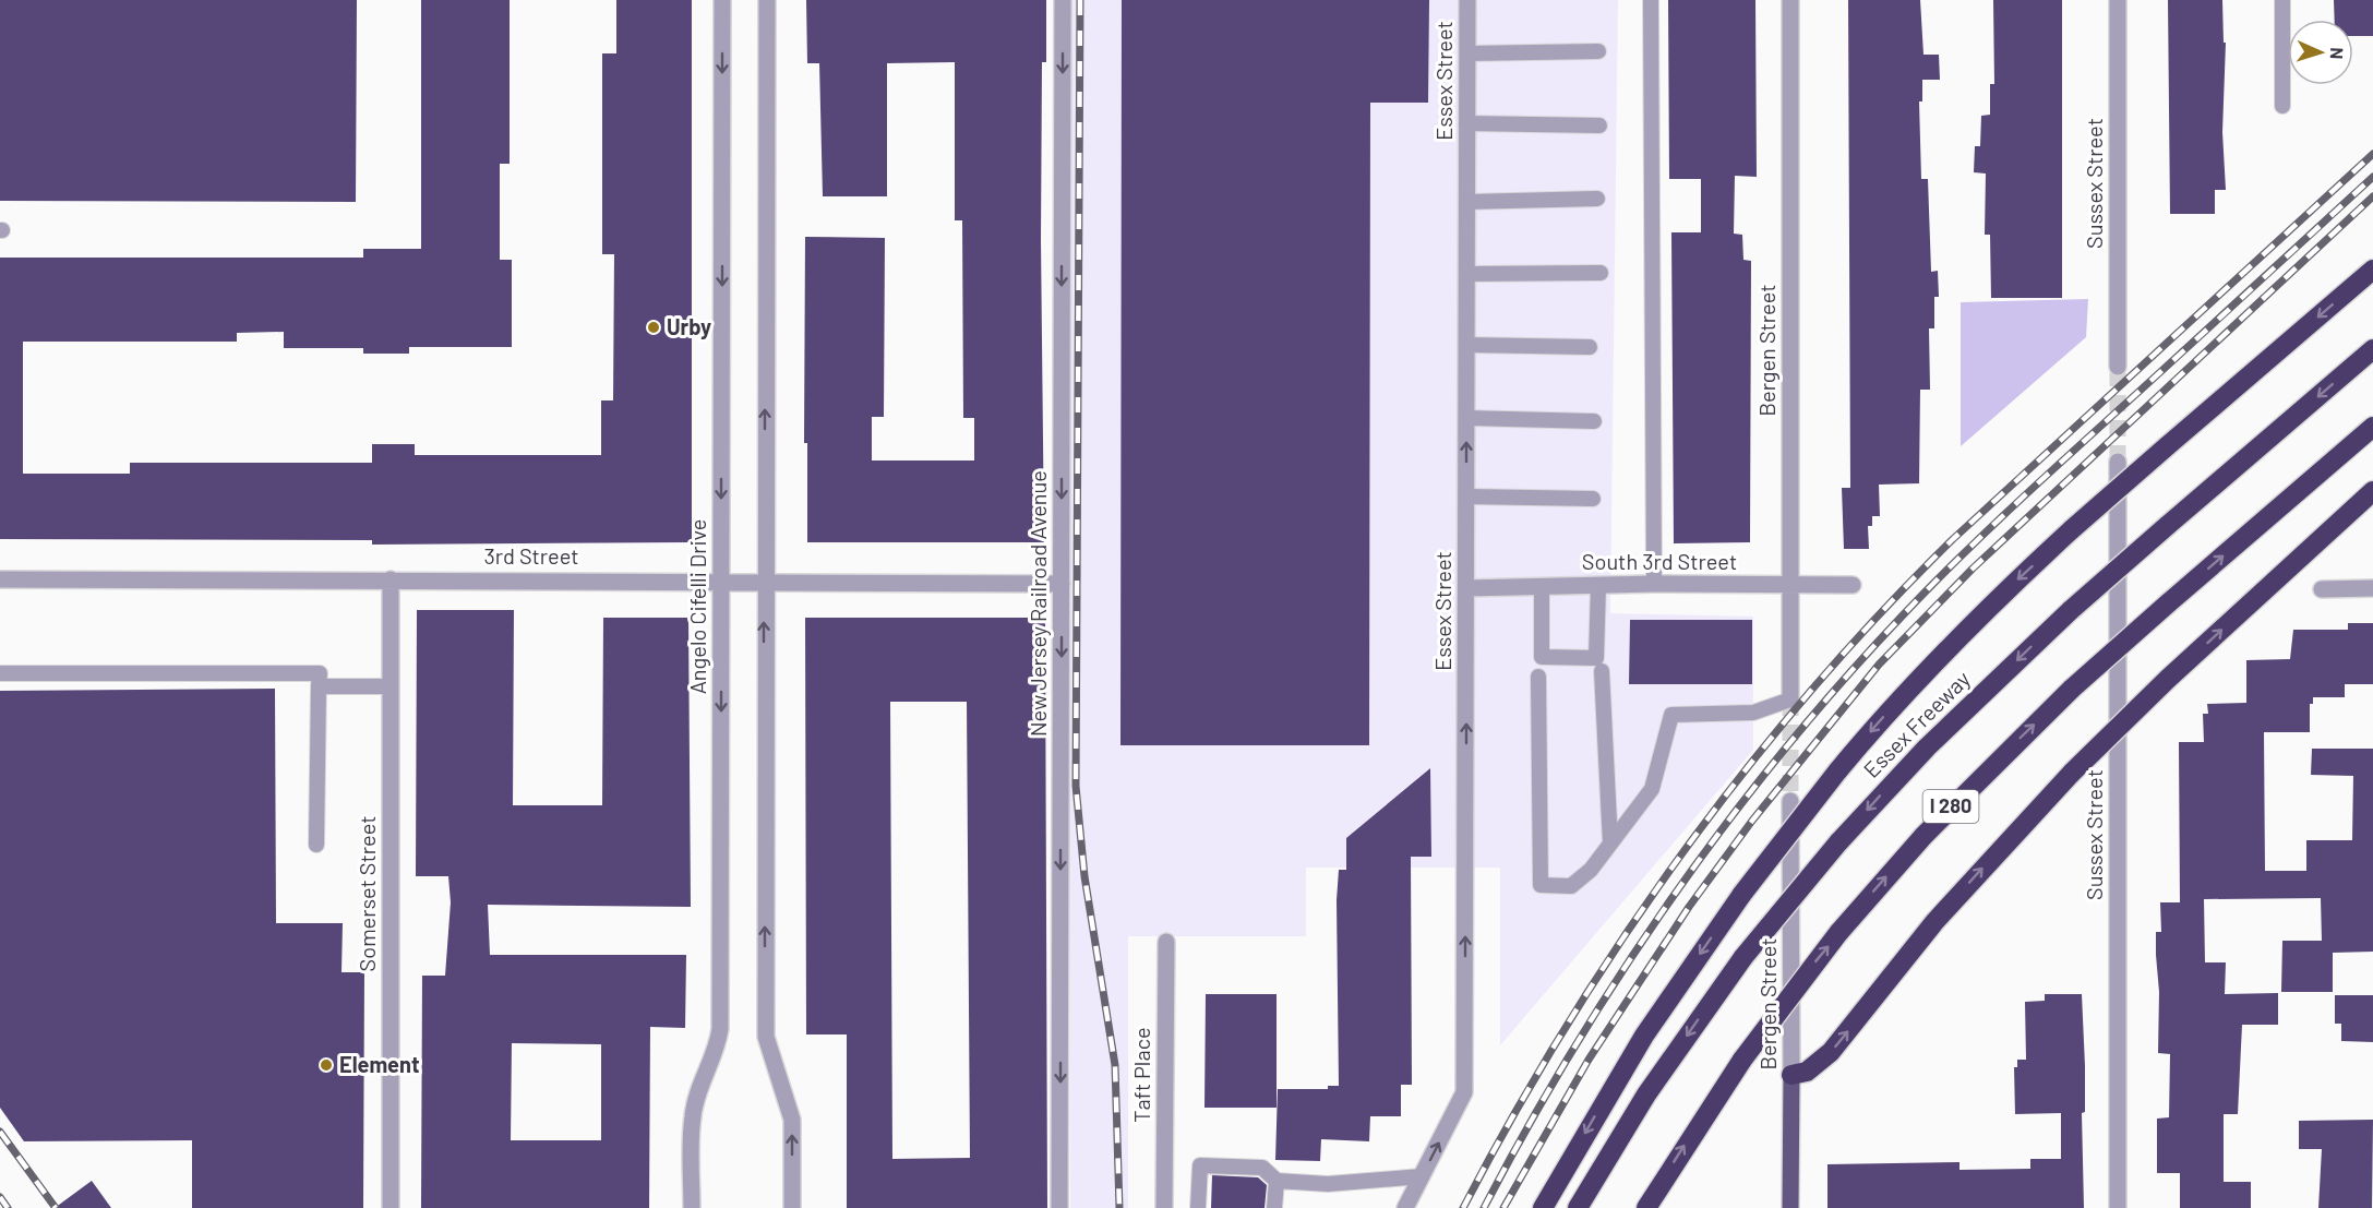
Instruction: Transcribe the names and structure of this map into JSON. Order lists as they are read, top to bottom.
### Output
{
  "streets": {
    "highway": ["Essex Freeway", "I 280"],
    "main road": ["Bergen Street"],
    "street": [
      "Essex Street",
      "Sussex Street",
      "3rd Street",
      "South 3rd Street",
      "New Jersey Railroad Avenue",
      "Angelo Cifelli Drive",
      "Somerset Street",
      "Taft Place"
    ]
  },
  "crossings": [
    ["Essex Street", "South 3rd Street"],
    ["Bergen Street", "South 3rd Street"],
    ["3rd Street", "New Jersey Railroad Avenue"],
    ["3rd Street", "Angelo Cifelli Drive"],
    ["3rd Street", "Somerset Street"]
  ],
  "one_way": ["Essex Street", "New Jersey Railroad Avenue"],
  "places": ["Urby", "Element"],
  "north": "right"
}
